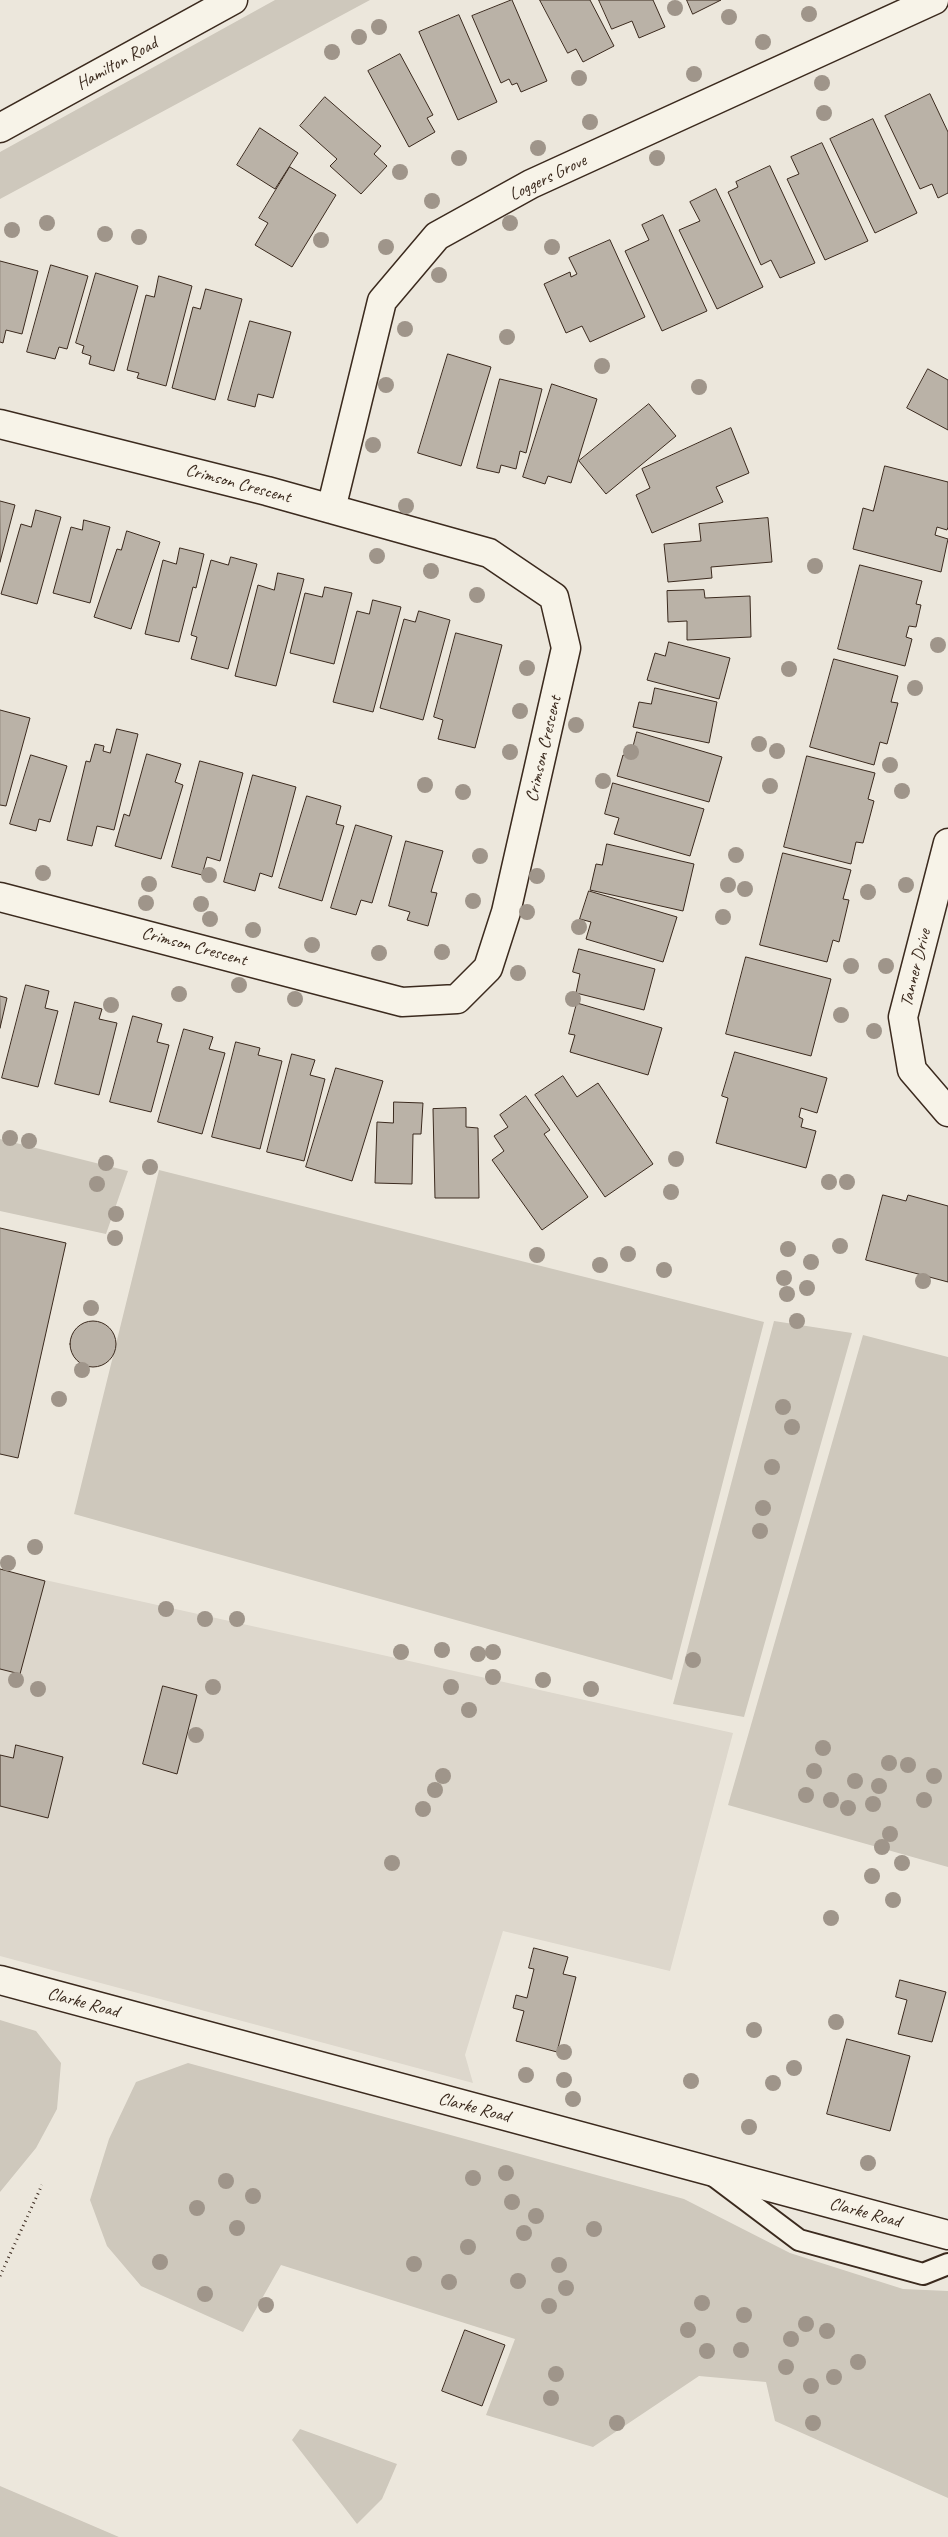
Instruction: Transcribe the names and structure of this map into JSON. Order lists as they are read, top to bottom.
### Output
{
  "streets": {
    "street": [
      "Hamilton Road",
      "Loggers Grove",
      "Crimson Crescent",
      "Tanner Drive",
      "Clarke Road"
    ]
  },
  "crossings": [
    ["Loggers Grove", "Crimson Crescent"]
  ]
}
